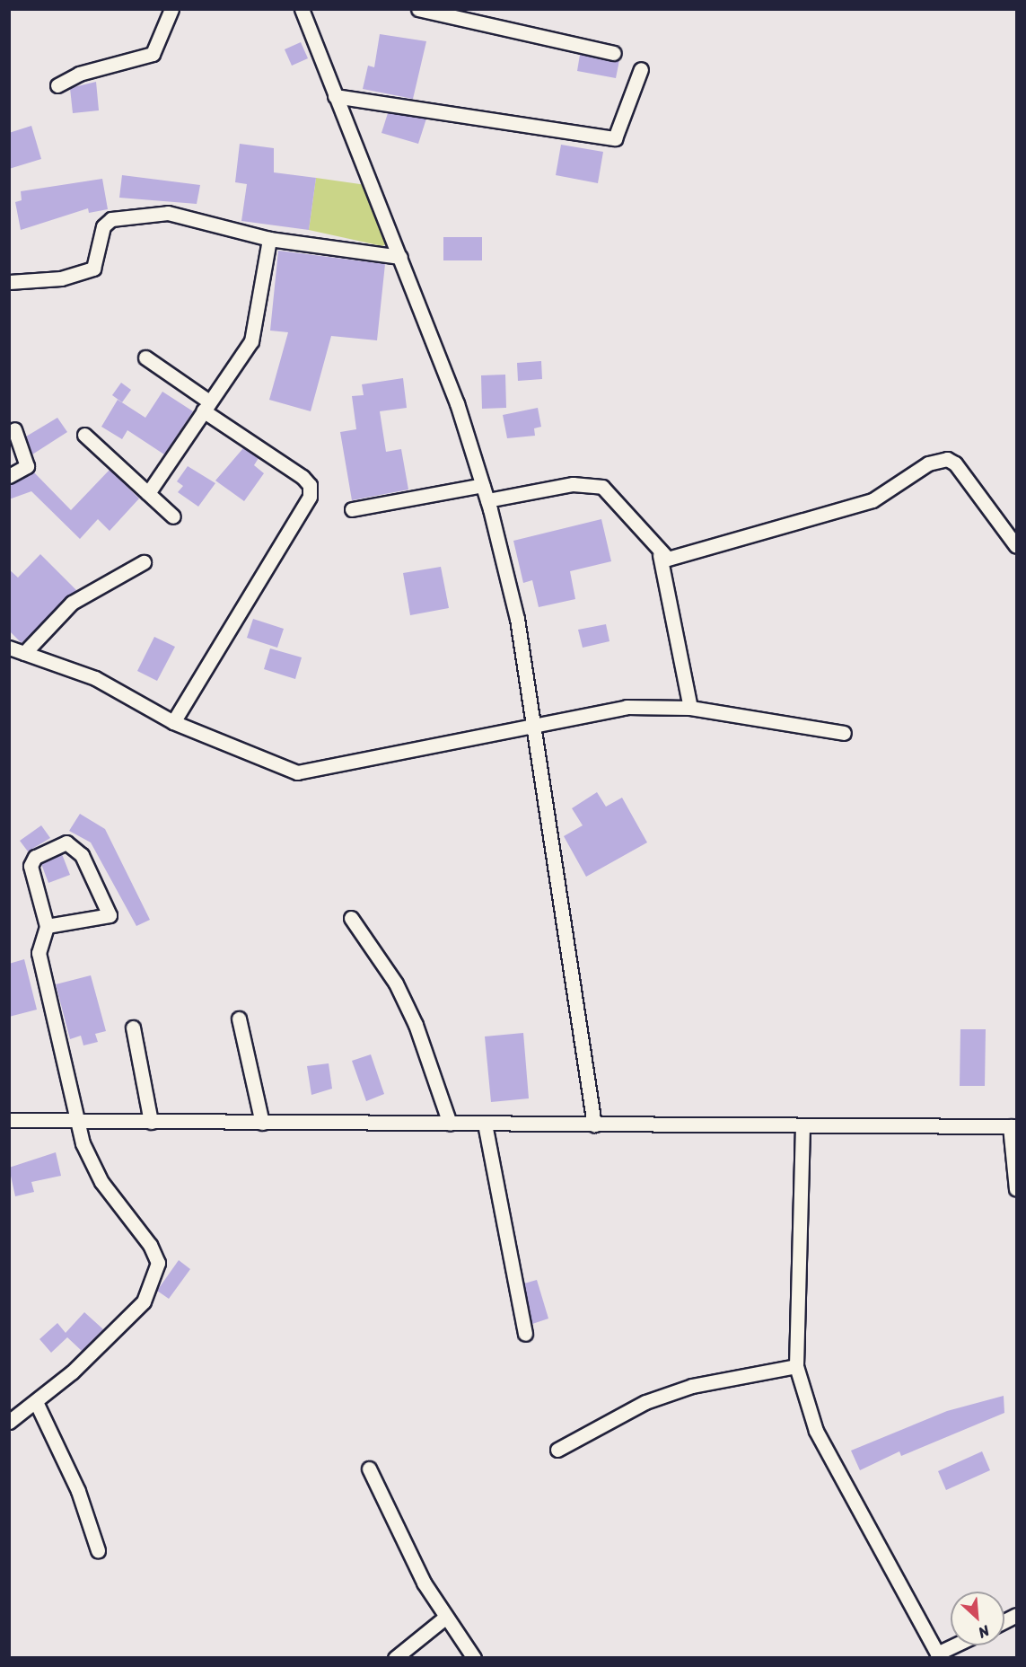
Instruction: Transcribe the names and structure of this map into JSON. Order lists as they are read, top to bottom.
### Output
{
  "north": "bottom right"
}
